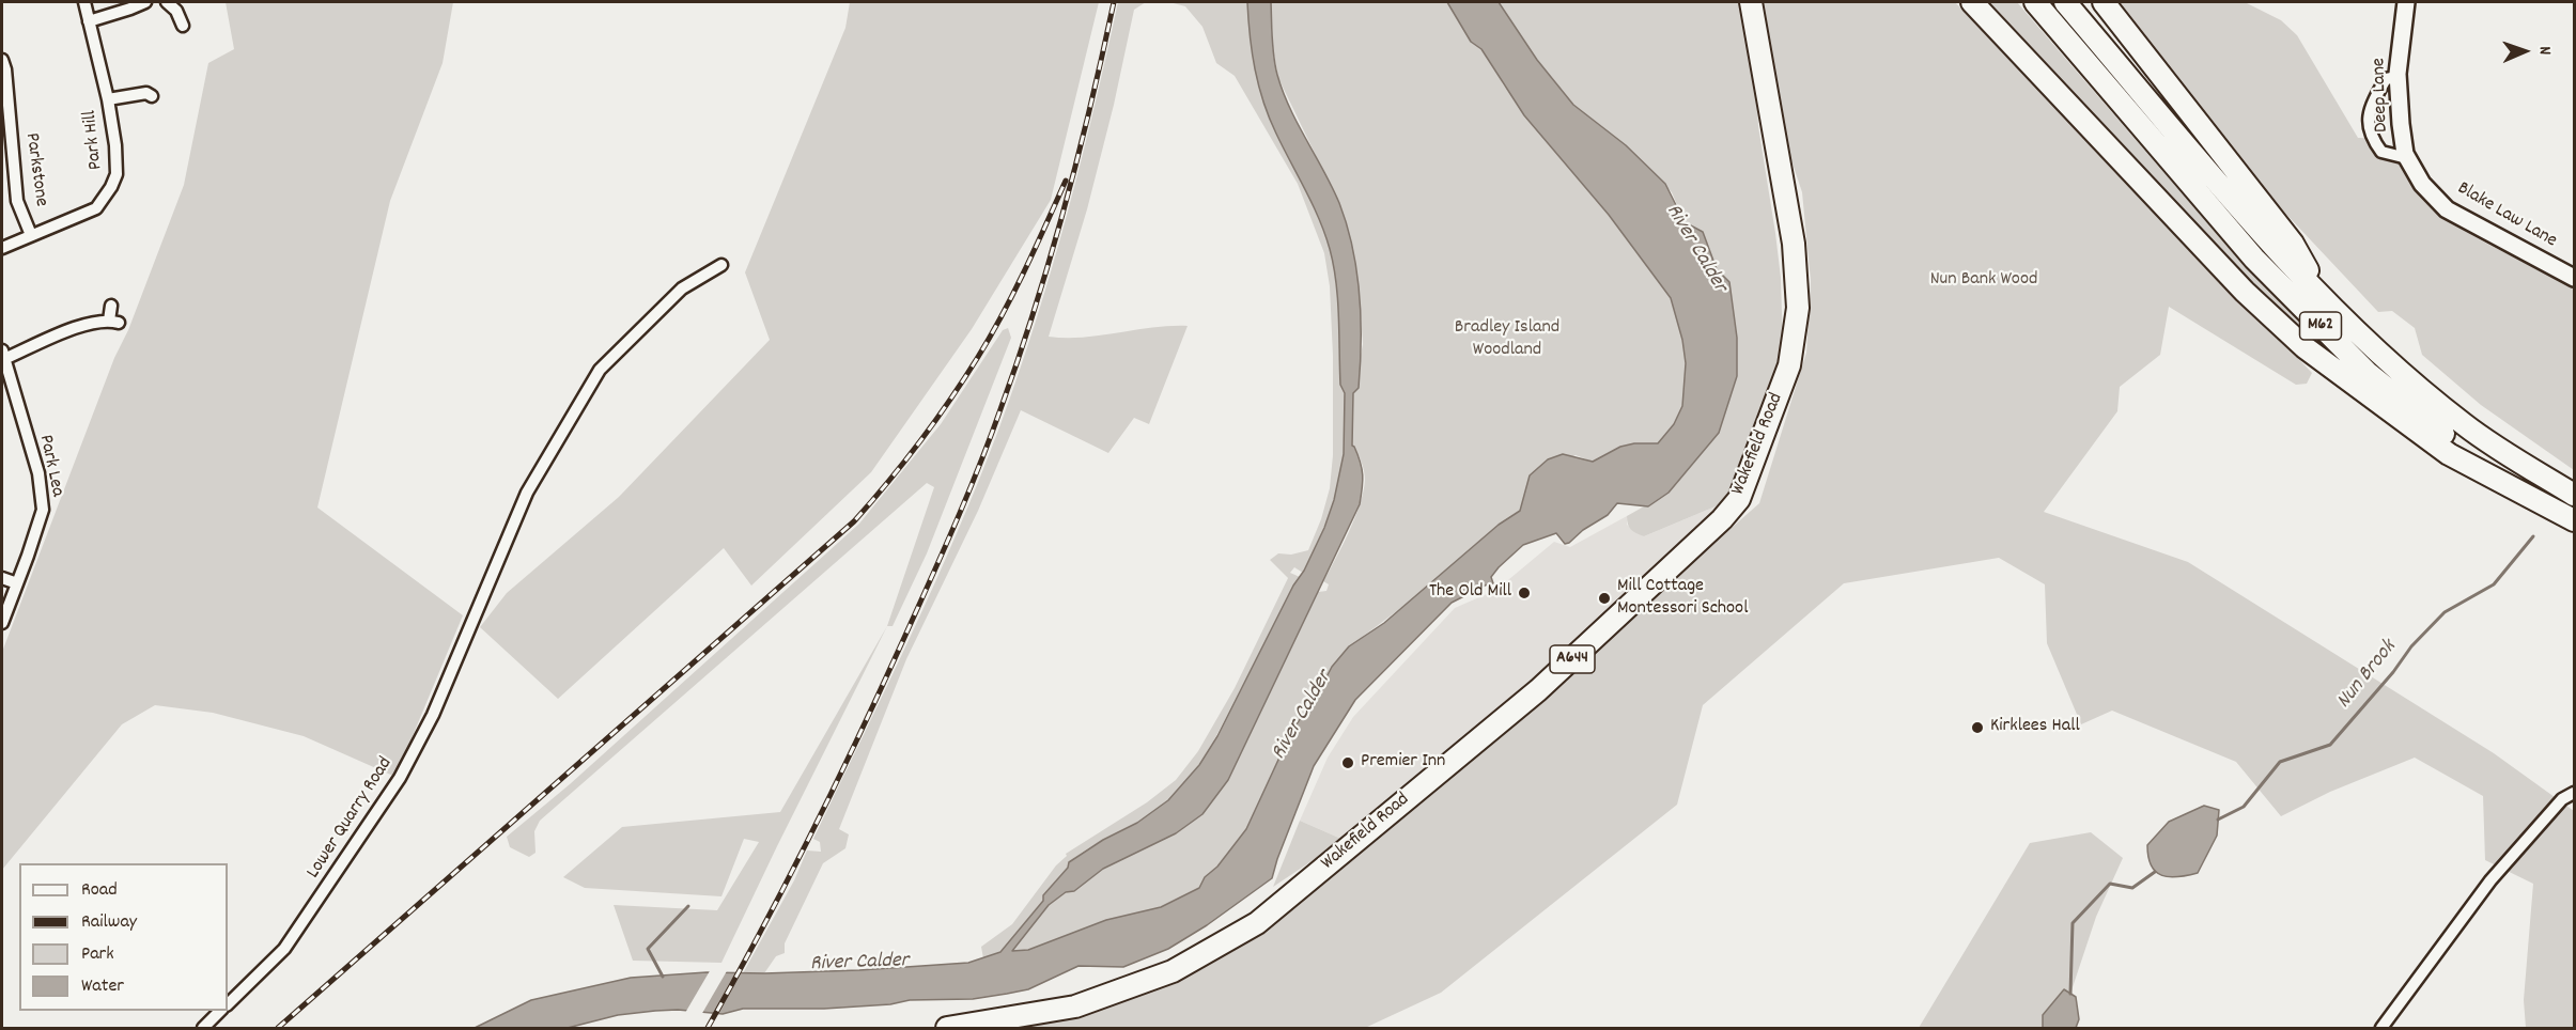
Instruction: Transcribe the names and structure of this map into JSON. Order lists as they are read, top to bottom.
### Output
{
  "streets": {
    "highway": ["M62", "Wakefield Road", "A644"],
    "street": [
      "Deep Lane",
      "Park Hill",
      "Parkstone",
      "Blake Law Lane",
      "Park Lea",
      "Lower Quarry Road"
    ]
  },
  "crossings": [
    ["Deep Lane", "Blake Law Lane"],
    ["Park Hill", "Parkstone"]
  ],
  "water": ["River Calder", "Nun Brook"],
  "parks": ["Nun Bank Wood", "Bradley Island Woodland"],
  "places": [
    "The Old Mill",
    "Mill Cottage Montessori School",
    "Kirklees Hall",
    "Premier Inn"
  ],
  "legend": [
    "Road",
    "Railway",
    "Park",
    "Water"
  ],
  "north": "right"
}
